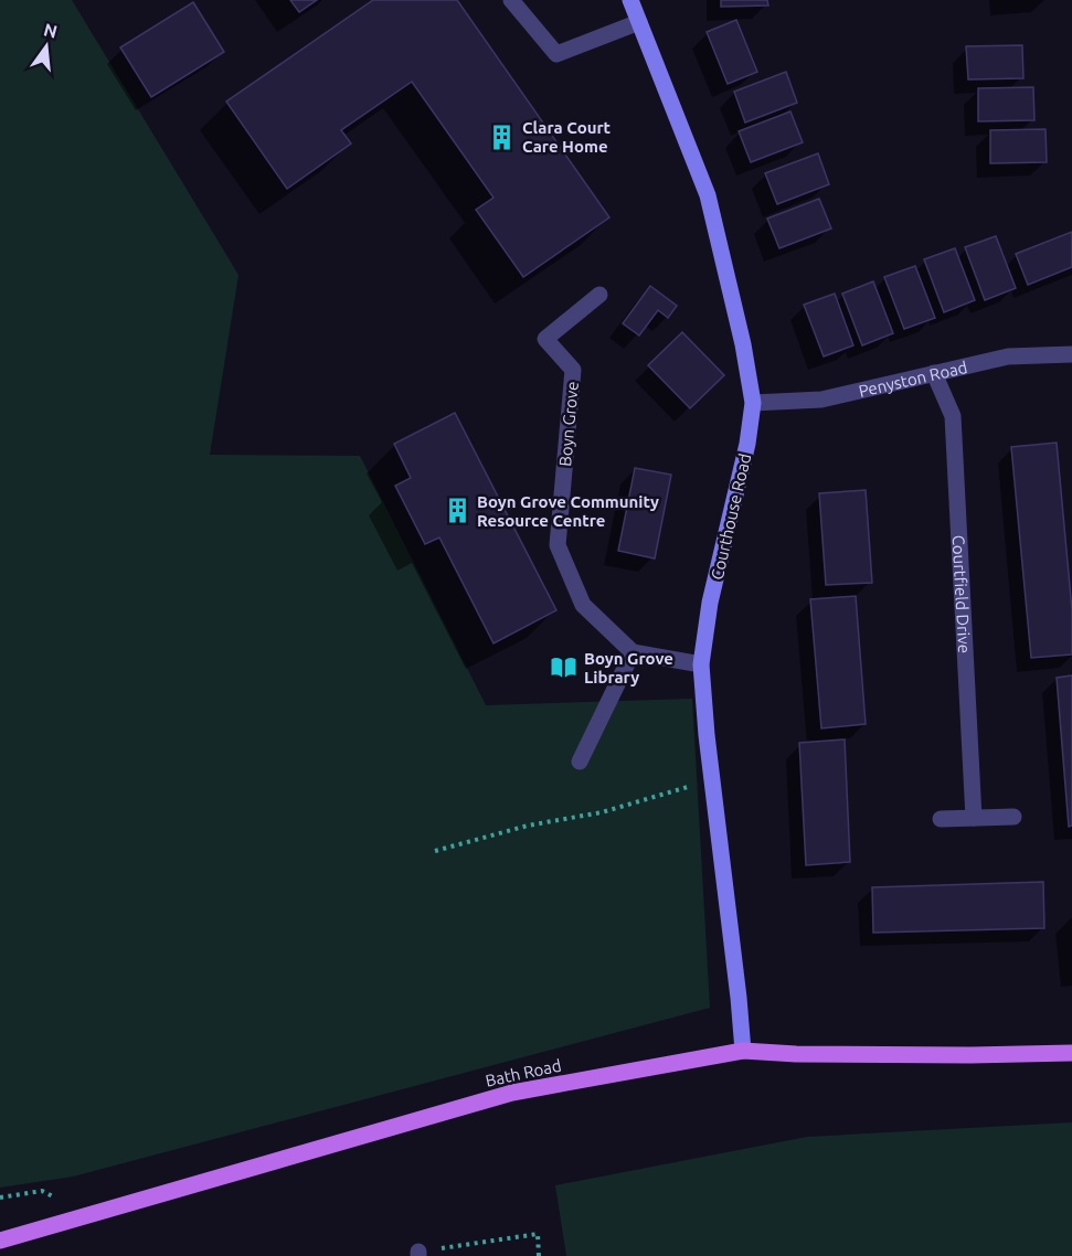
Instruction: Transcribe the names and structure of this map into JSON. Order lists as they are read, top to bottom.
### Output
{
  "streets": {
    "main road": ["Bath Road"],
    "street": [
      "Penyston Road",
      "Boyn Grove",
      "Courthouse Road",
      "Courtfield Drive"
    ]
  },
  "crossings": [
    ["Penyston Road", "Courthouse Road"],
    ["Penyston Road", "Courtfield Drive"],
    ["Courthouse Road", "Bath Road"]
  ],
  "places": {
    "building": ["Clara Court Care Home", "Boyn Grove Community Resource Centre"],
    "library": ["Boyn Grove Library"]
  },
  "north": "top"
}
